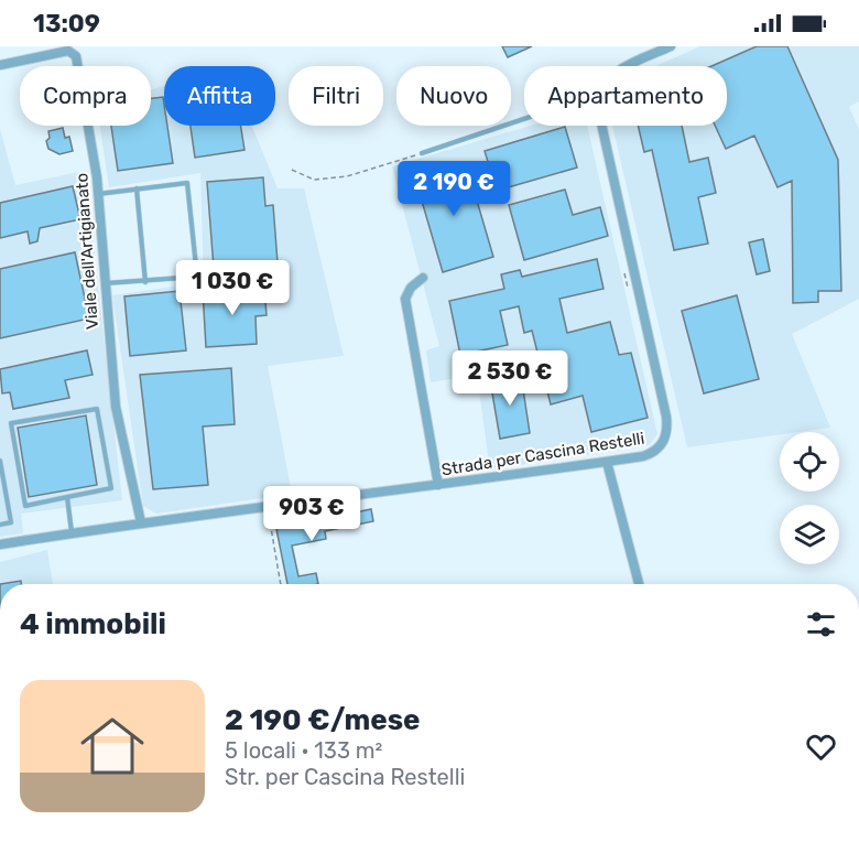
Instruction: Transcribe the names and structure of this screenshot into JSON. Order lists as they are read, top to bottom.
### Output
{
  "streets": {
    "street": ["Viale dell'Artigianato", "Strada per Cascina Restelli"]
  },
  "crossings": [
    ["Viale dell'Artigianato", "Strada per Cascina Restelli"]
  ],
  "page": {
    "status": "13:09",
    "chip": [
      "Compra",
      "Affitta",
      "Filtri",
      "Nuovo",
      "Appartamento"
    ],
    "price": [
      "2 190 €",
      "1 030 €",
      "2 530 €",
      "903 €"
    ],
    "heading": "4 immobili",
    "list": [
      {
        "name": "2 190 €/mese",
        "note": "5 locali · 133 m² · Str. per Cascina Restelli"
      }
    ]
  }
}
